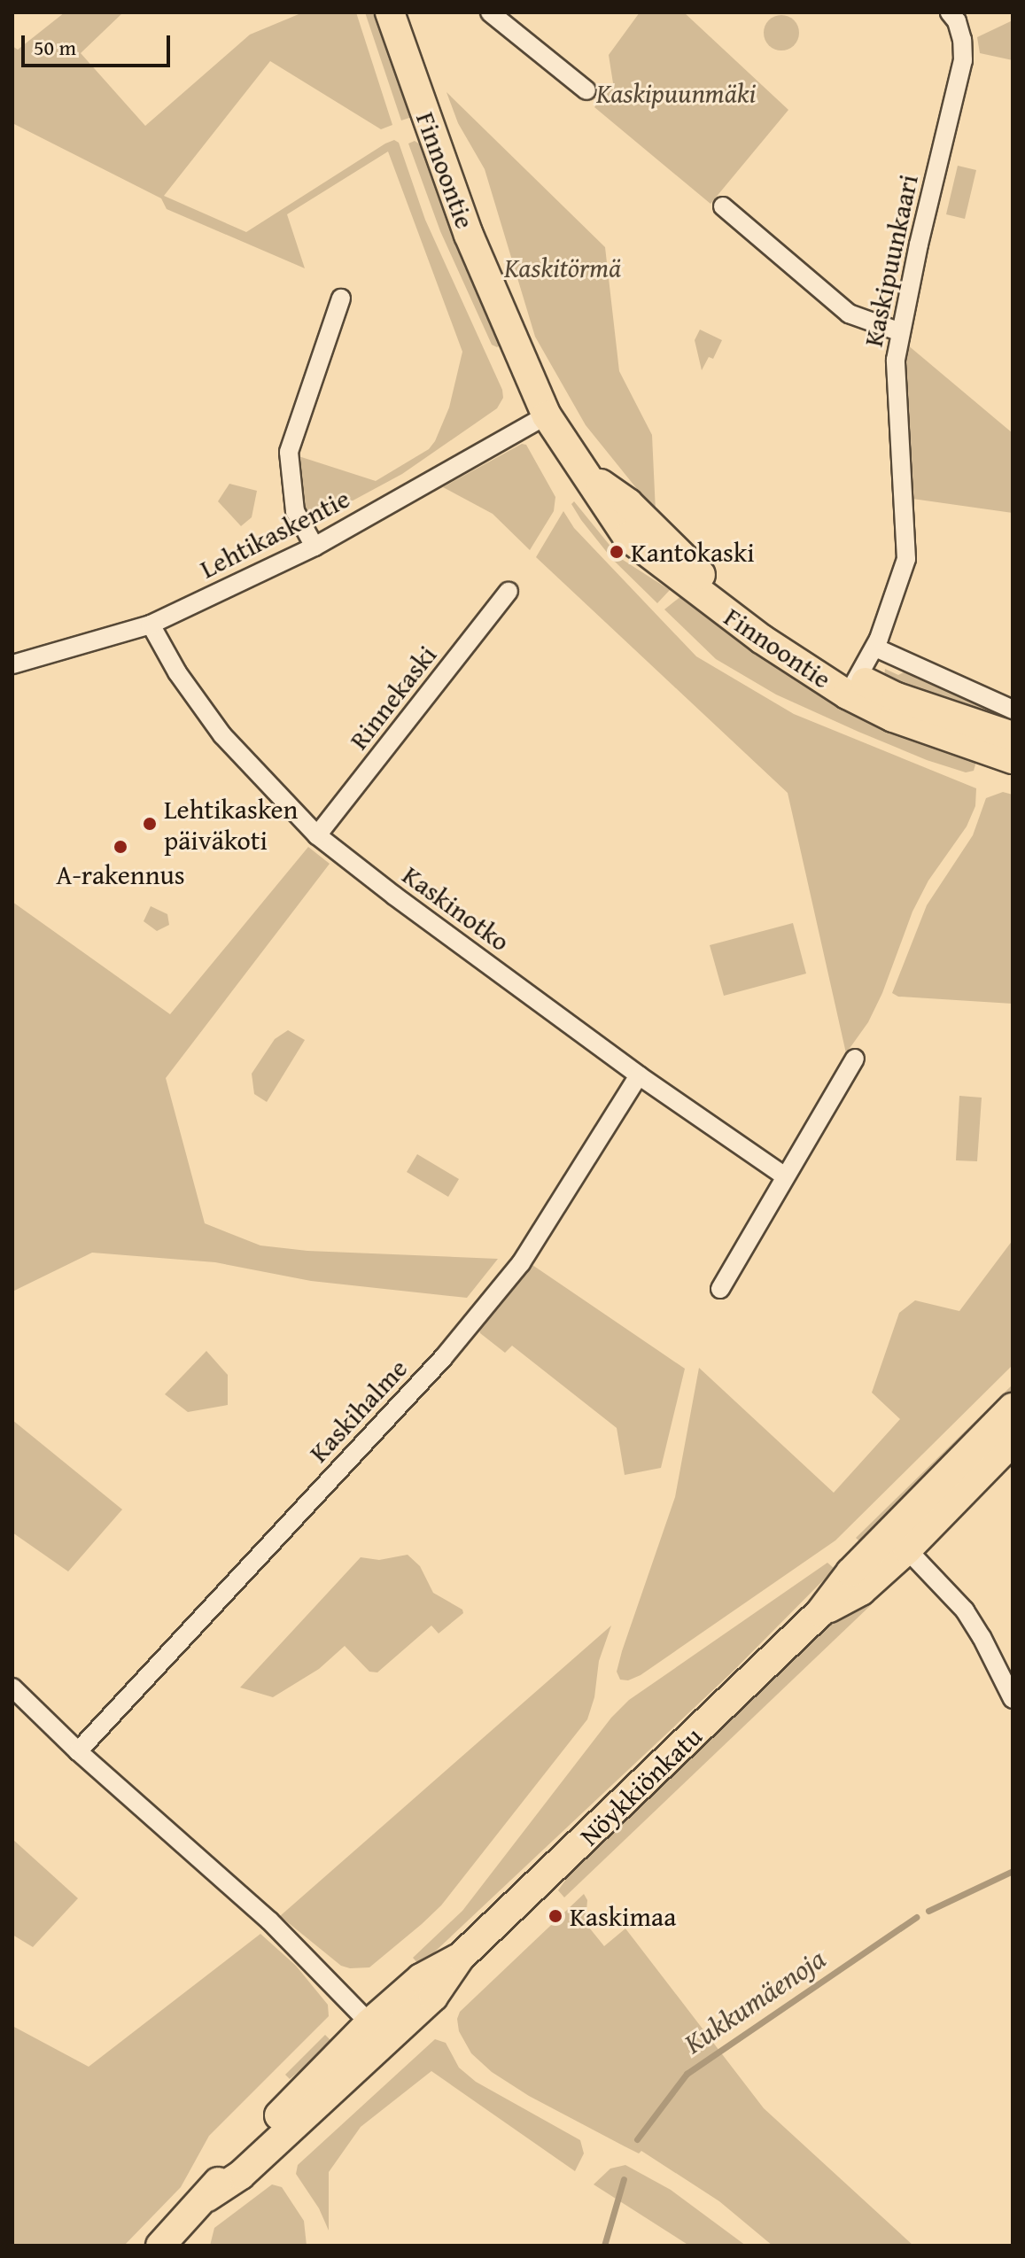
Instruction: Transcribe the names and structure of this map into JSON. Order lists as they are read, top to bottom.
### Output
{
  "streets": {
    "main road": ["Finnoontie", "Nöykkiönkatu"],
    "street": [
      "Kaskipuunkaari",
      "Lehtikaskentie",
      "Rinnekaski",
      "Kaskinotko",
      "Kaskihalme"
    ]
  },
  "crossings": [
    ["Finnoontie", "Kaskipuunkaari"],
    ["Finnoontie", "Lehtikaskentie"],
    ["Lehtikaskentie", "Kaskinotko"],
    ["Rinnekaski", "Kaskinotko"],
    ["Kaskinotko", "Kaskihalme"]
  ],
  "water": ["Kukkumäenoja"],
  "parks": ["Kaskipuunmäki", "Kaskitörmä"],
  "places": [
    "Kantokaski",
    "Lehtikasken päiväkoti",
    "A-rakennus",
    "Kaskimaa"
  ],
  "scale_bar": "50 m"
}
